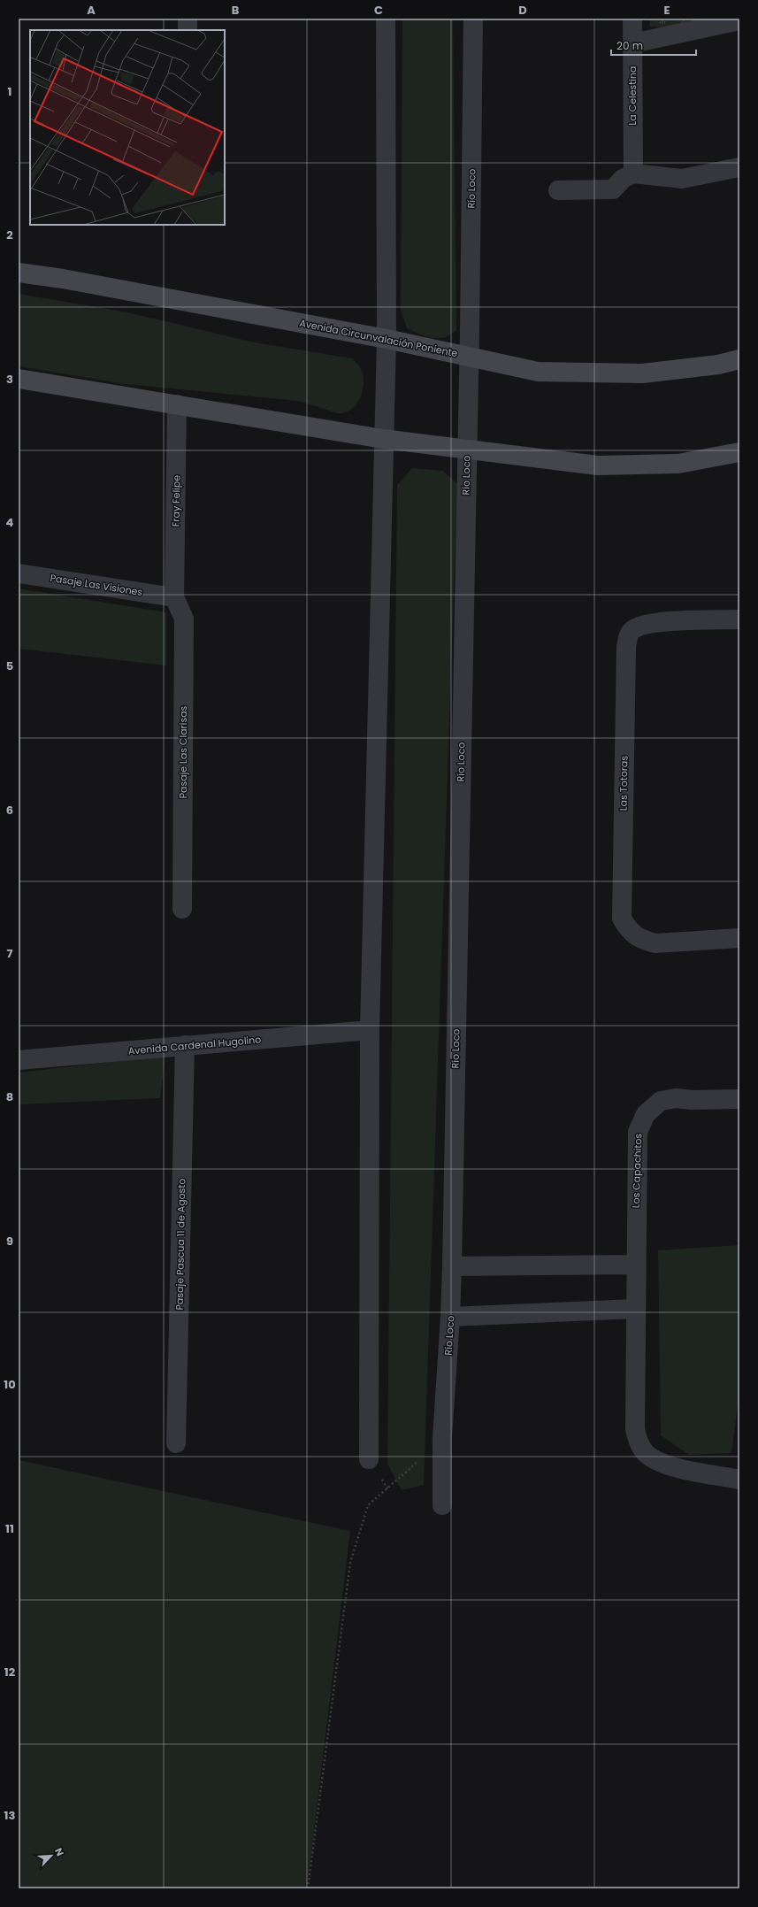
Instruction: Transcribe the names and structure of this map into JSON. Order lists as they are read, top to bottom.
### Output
{
  "streets": {
    "street": [
      "La Celestina",
      "Río Loco",
      "Avenida Circunvalación Poniente",
      "Fray Felipe",
      "Pasaje Las Visiones",
      "Pasaje Las Clarisas",
      "Las Totoras",
      "Avenida Cardenal Hugolino",
      "Los Capachitos",
      "Pasaje Pascua 11 de Agosto"
    ]
  },
  "crossings": [
    ["Río Loco", "Avenida Circunvalación Poniente"],
    ["Fray Felipe", "Pasaje Las Visiones"],
    ["Fray Felipe", "Pasaje Las Clarisas"],
    ["Pasaje Las Visiones", "Pasaje Las Clarisas"],
    ["Avenida Cardenal Hugolino", "Pasaje Pascua 11 de Agosto"]
  ],
  "scale_bar": "20 m",
  "north": "top right",
  "grid": {
    "columns": [
      "A",
      "B",
      "C",
      "D",
      "E"
    ],
    "rows": [
      "1",
      "2",
      "3",
      "4",
      "5",
      "6",
      "7",
      "8",
      "9",
      "10",
      "11",
      "12",
      "13"
    ]
  }
}
